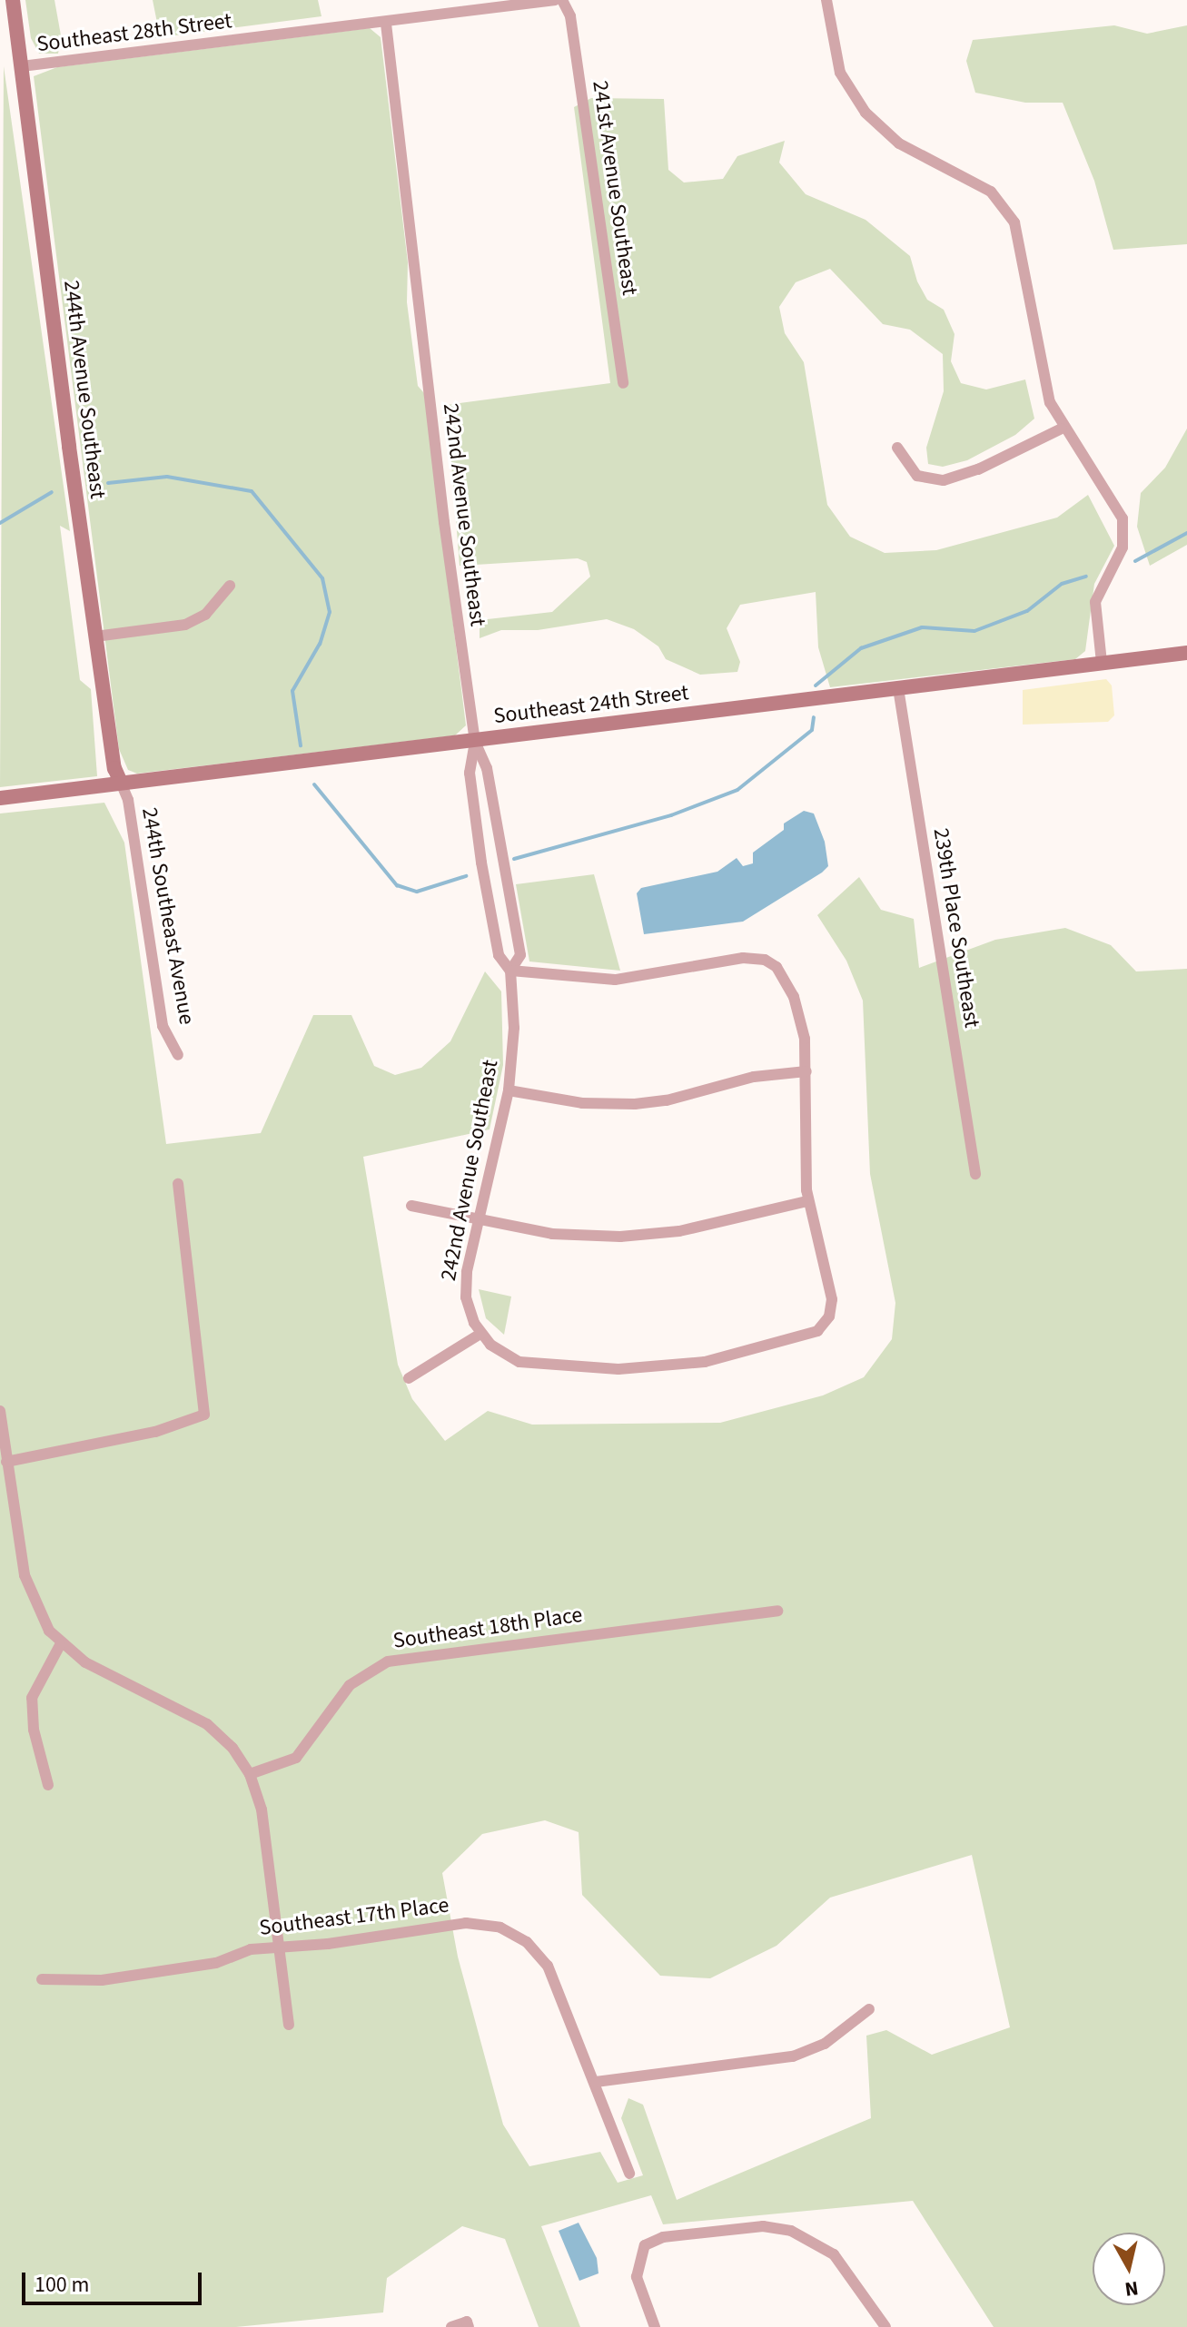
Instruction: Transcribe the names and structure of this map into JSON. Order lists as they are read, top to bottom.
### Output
{
  "streets": {
    "street": [
      "Southeast 28th Street",
      "241st Avenue Southeast",
      "244th Avenue Southeast",
      "242nd Avenue Southeast",
      "Southeast 24th Street",
      "244th Southeast Avenue",
      "239th Place Southeast",
      "Southeast 18th Place",
      "Southeast 17th Place"
    ]
  },
  "crossings": [
    ["Southeast 28th Street", "244th Avenue Southeast"],
    ["Southeast 28th Street", "242nd Avenue Southeast"],
    ["244th Avenue Southeast", "Southeast 24th Street"],
    ["244th Avenue Southeast", "244th Southeast Avenue"],
    ["242nd Avenue Southeast", "Southeast 24th Street"],
    ["Southeast 24th Street", "244th Southeast Avenue"],
    ["Southeast 24th Street", "239th Place Southeast"]
  ],
  "scale_bar": "100 m",
  "north": "bottom"
}
